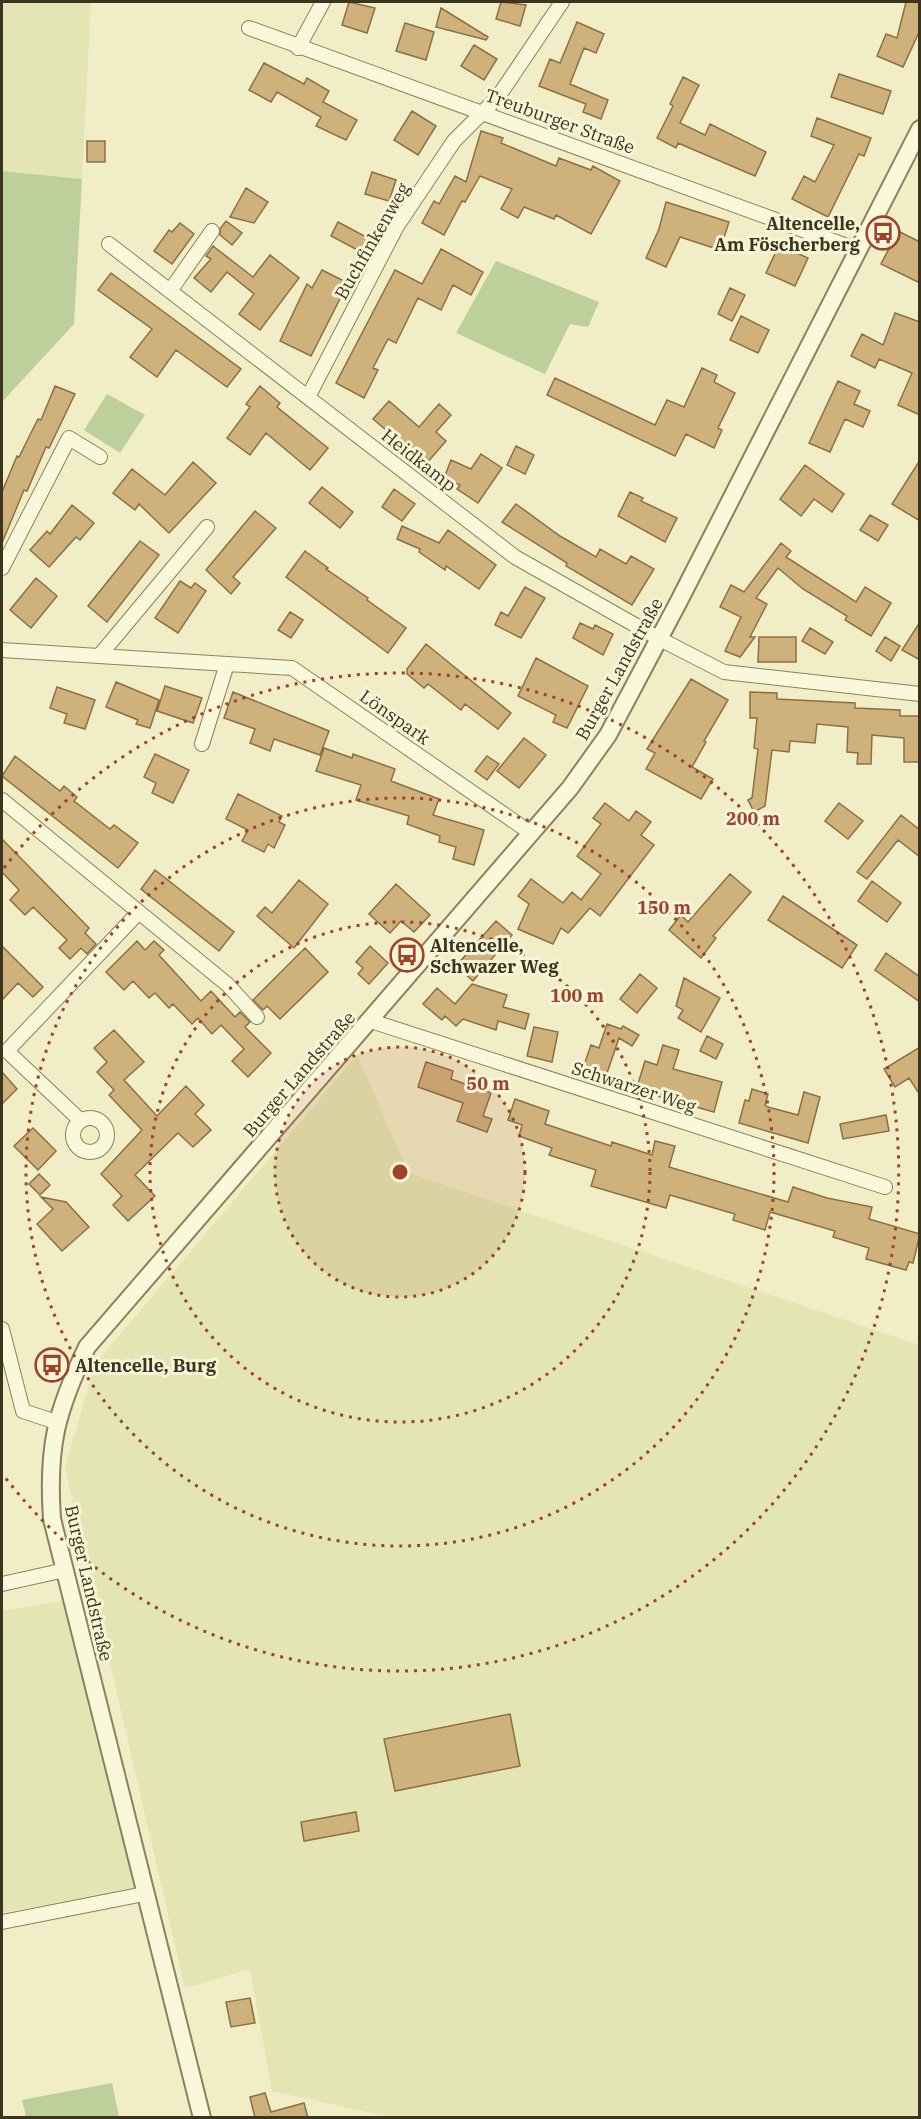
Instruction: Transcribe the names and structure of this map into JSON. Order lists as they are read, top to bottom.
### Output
{
  "streets": {
    "street": [
      "Treuburger Straße",
      "Buchfinkenweg",
      "Heidkamp",
      "Burger Landstraße",
      "Lönspark",
      "Schwarzer Weg"
    ]
  },
  "crossings": [
    ["Treuburger Straße", "Buchfinkenweg"],
    ["Treuburger Straße", "Burger Landstraße"],
    ["Buchfinkenweg", "Heidkamp"],
    ["Heidkamp", "Burger Landstraße"],
    ["Burger Landstraße", "Lönspark"],
    ["Burger Landstraße", "Schwarzer Weg"]
  ],
  "places": {
    "bus stop": ["Altencelle, Am Föscherberg", "Altencelle, Schwazer Weg", "Altencelle, Burg"]
  },
  "rings": [
    "200 m",
    "150 m",
    "100 m",
    "50 m"
  ]
}
